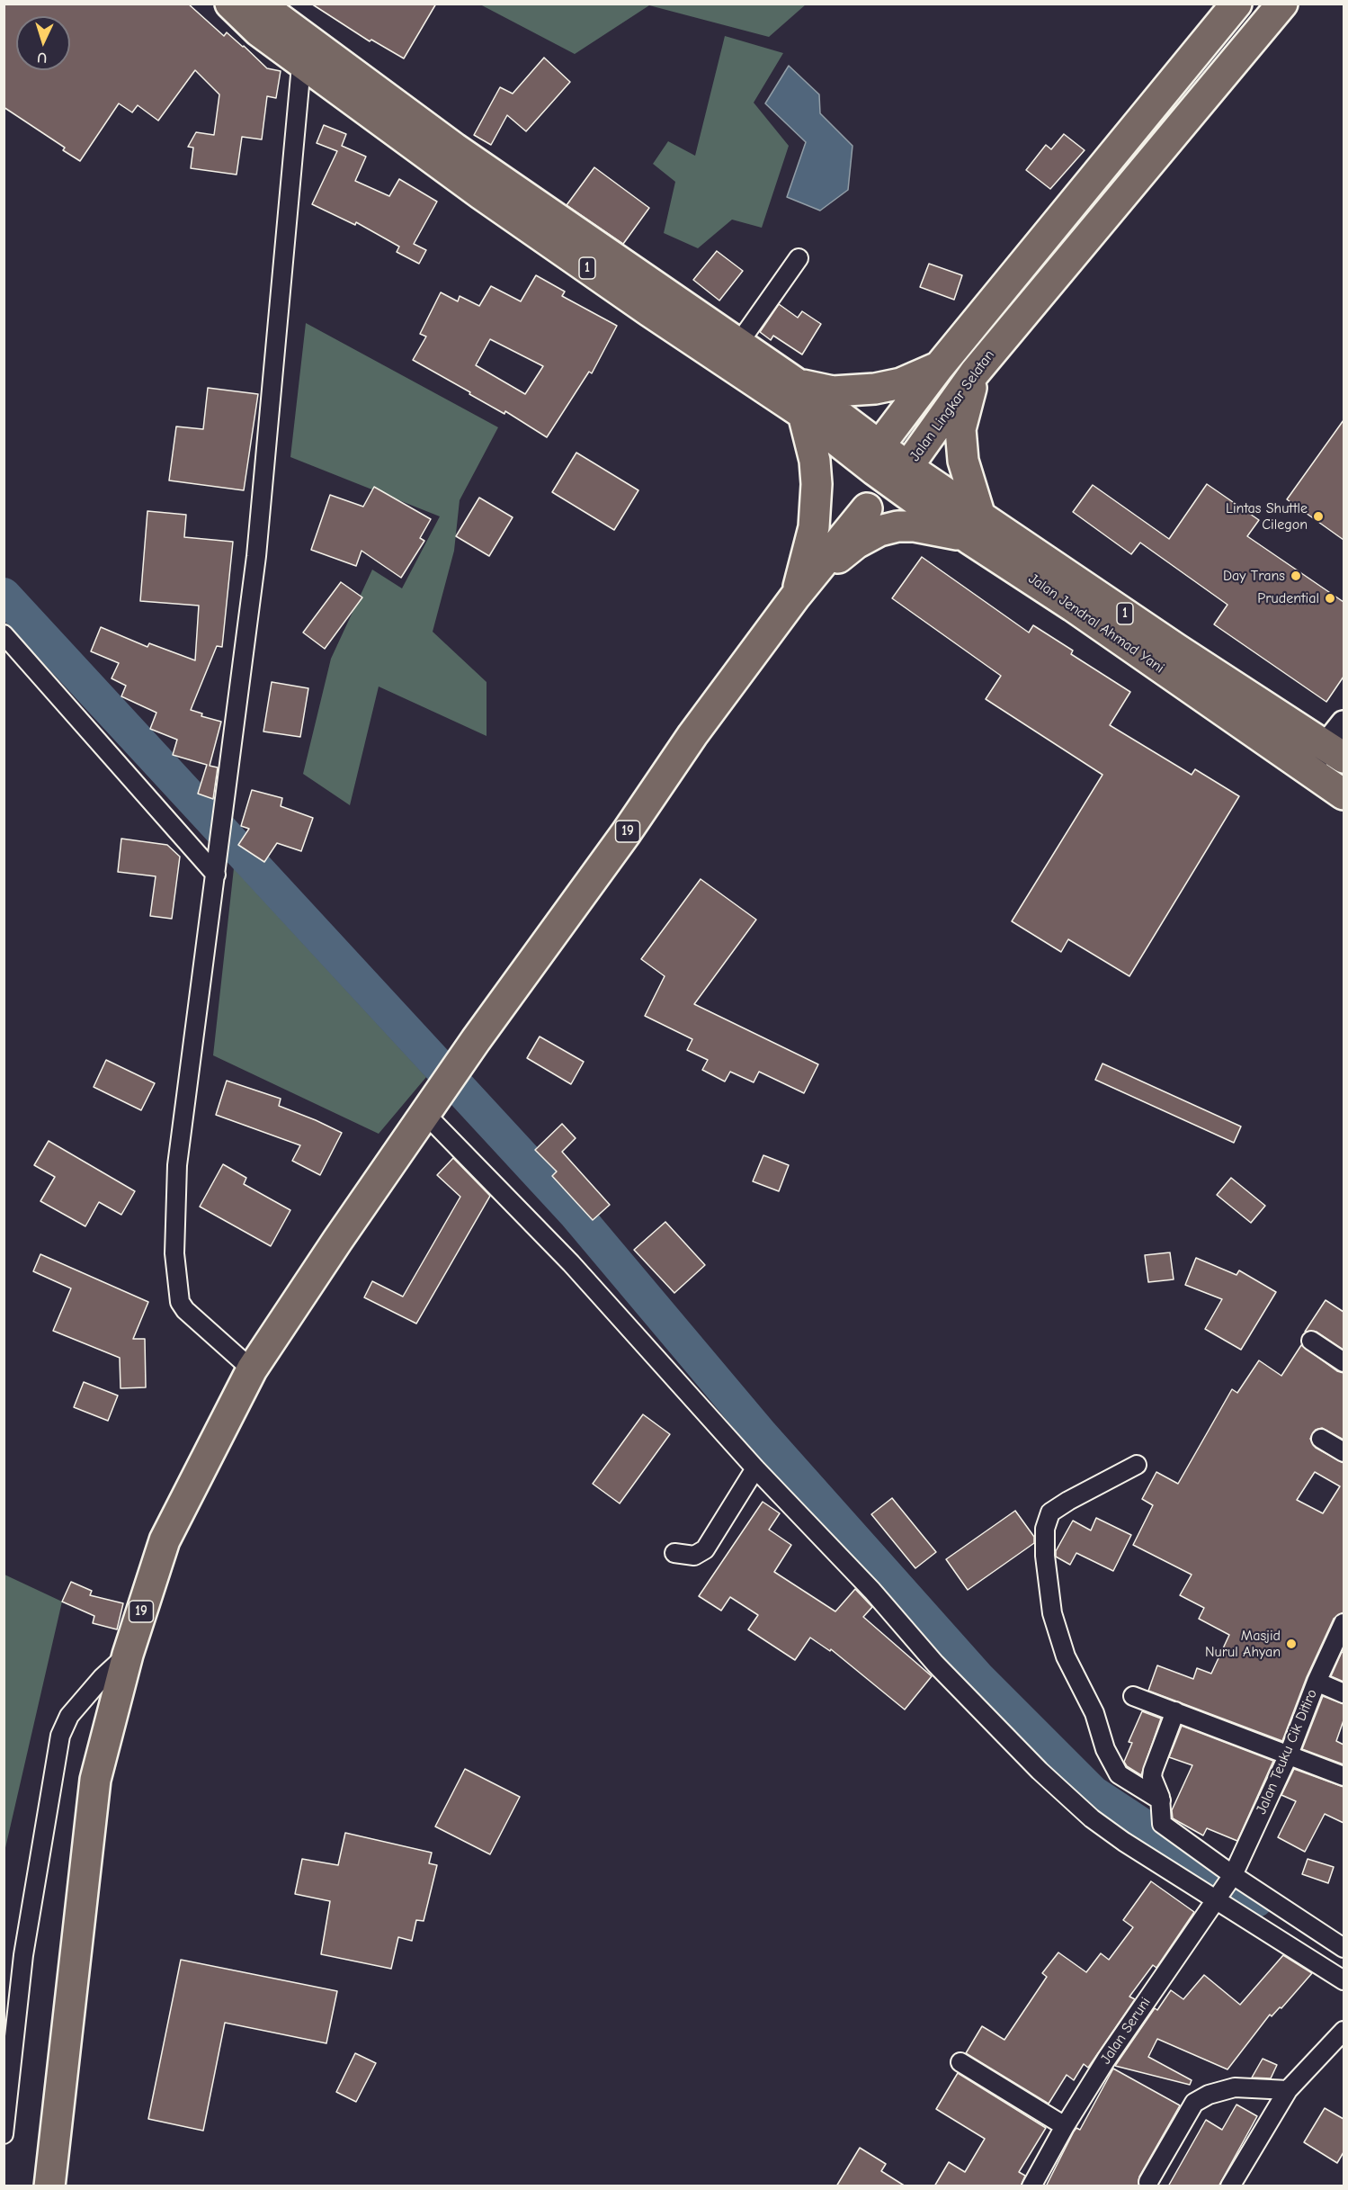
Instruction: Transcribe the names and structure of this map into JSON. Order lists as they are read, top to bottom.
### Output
{
  "streets": {
    "highway": [
      "1",
      "Jalan Lingkar Selatan",
      "Jalan Jendral Ahmad Yani",
      "19"
    ],
    "street": ["Jalan Teuku Cik Ditiro", "Jalan Seruni"]
  },
  "crossings": [
    ["1", "Jalan Jendral Ahmad Yani"],
    ["1", "19"],
    ["Jalan Lingkar Selatan", "Jalan Jendral Ahmad Yani"],
    ["Jalan Lingkar Selatan", "19"],
    ["Jalan Jendral Ahmad Yani", "19"],
    ["Jalan Teuku Cik Ditiro", "Jalan Seruni"]
  ],
  "places": [
    "Lintas Shuttle Cilegon",
    "Day Trans",
    "Prudential",
    "Masjid Nurul Ahyan"
  ],
  "north": "bottom"
}
